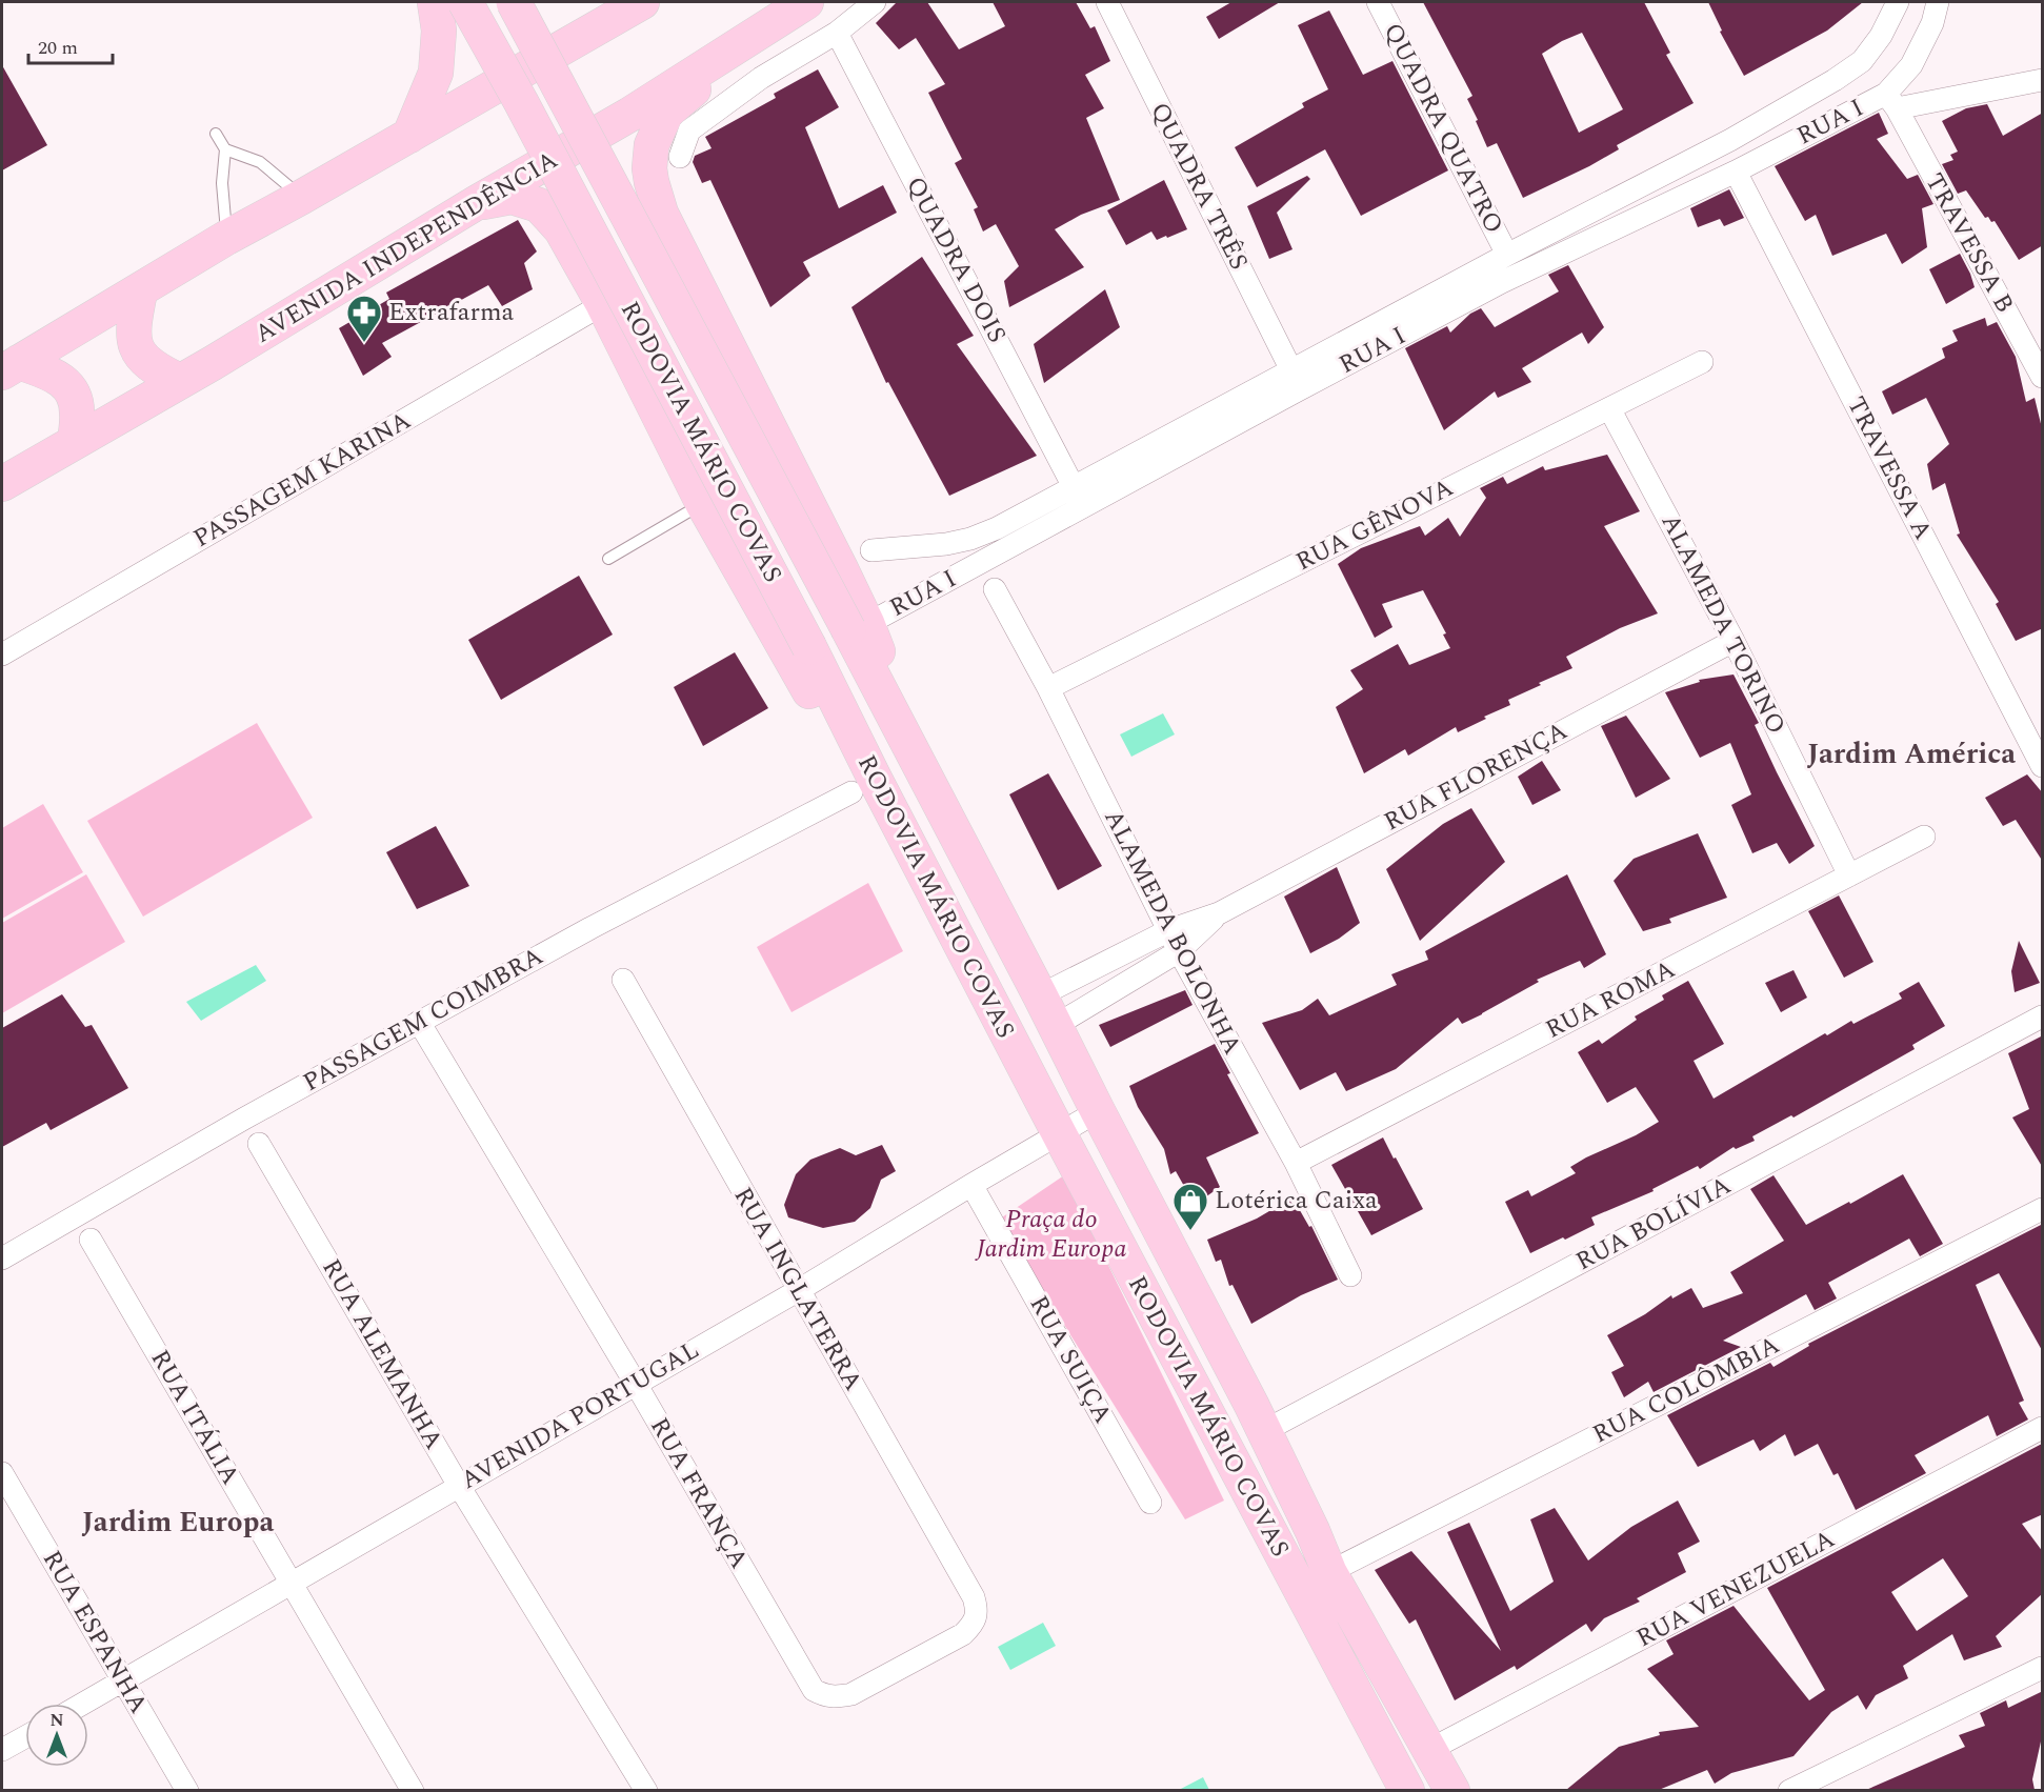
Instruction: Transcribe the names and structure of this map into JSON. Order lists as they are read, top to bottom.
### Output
{
  "streets": {
    "main road": ["AVENIDA INDEPENDÊNCIA", "RODOVIA MÁRIO COVAS"],
    "street": [
      "RUA I",
      "QUADRA QUATRO",
      "QUADRA TRÊS",
      "TRAVESSA B",
      "QUADRA DOIS",
      "TRAVESSA A",
      "PASSAGEM KARINA",
      "RUA GÊNOVA",
      "ALAMEDA TORINO",
      "RUA FLORENÇA",
      "ALAMEDA BOLONHA",
      "RUA ROMA",
      "PASSAGEM COIMBRA",
      "RUA BOLÍVIA",
      "RUA INGLATERRA",
      "RUA ALEMANHA",
      "RUA SUIÇA",
      "RUA COLÔMBIA",
      "AVENIDA PORTUGAL",
      "RUA ITÁLIA",
      "RUA FRANÇA",
      "RUA VENEZUELA",
      "RUA ESPANHA"
    ]
  },
  "crossings": [
    ["RUA I", "TRAVESSA B"],
    ["RUA I", "RODOVIA MÁRIO COVAS"],
    ["RUA I", "TRAVESSA A"],
    ["RODOVIA MÁRIO COVAS", "RUA FLORENÇA"],
    ["RODOVIA MÁRIO COVAS", "PASSAGEM COIMBRA"],
    ["RODOVIA MÁRIO COVAS", "RUA BOLÍVIA"],
    ["RODOVIA MÁRIO COVAS", "RUA COLÔMBIA"],
    ["RODOVIA MÁRIO COVAS", "AVENIDA PORTUGAL"],
    ["RODOVIA MÁRIO COVAS", "RUA VENEZUELA"],
    ["RUA GÊNOVA", "ALAMEDA TORINO"],
    ["RUA GÊNOVA", "ALAMEDA BOLONHA"],
    ["ALAMEDA TORINO", "RUA FLORENÇA"],
    ["ALAMEDA TORINO", "RUA ROMA"],
    ["RUA FLORENÇA", "ALAMEDA BOLONHA"],
    ["ALAMEDA BOLONHA", "RUA ROMA"],
    ["PASSAGEM COIMBRA", "RUA FRANÇA"],
    ["RUA INGLATERRA", "AVENIDA PORTUGAL"],
    ["RUA INGLATERRA", "RUA FRANÇA"],
    ["RUA ALEMANHA", "AVENIDA PORTUGAL"],
    ["RUA SUIÇA", "AVENIDA PORTUGAL"],
    ["AVENIDA PORTUGAL", "RUA ITÁLIA"],
    ["AVENIDA PORTUGAL", "RUA FRANÇA"],
    ["AVENIDA PORTUGAL", "RUA ESPANHA"]
  ],
  "districts": ["Jardim América", "Jardim Europa"],
  "parks": ["Praça do Jardim Europa"],
  "places": {
    "pharmacy": ["Extrafarma"],
    "shop": ["Lotérica Caixa"]
  },
  "scale_bar": "20 m",
  "north": "top"
}
